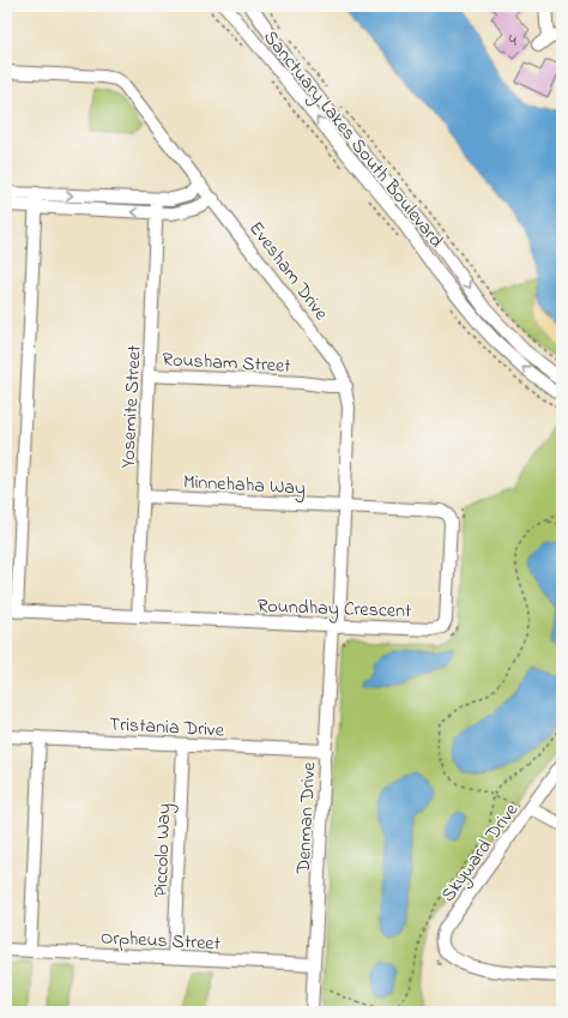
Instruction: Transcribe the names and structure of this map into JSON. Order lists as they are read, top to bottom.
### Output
{
  "streets": {
    "street": [
      "Sanctuary Lakes South Boulevard",
      "Evesham Drive",
      "Rousham Street",
      "Yosemite Street",
      "Minnehaha Way",
      "Roundhay Crescent",
      "Tristania Drive",
      "Denman Drive",
      "Piccolo Way",
      "Skyward Drive",
      "Orpheus Street"
    ]
  },
  "crossings": [
    ["Evesham Drive", "Rousham Street"],
    ["Evesham Drive", "Minnehaha Way"],
    ["Evesham Drive", "Roundhay Crescent"],
    ["Evesham Drive", "Denman Drive"],
    ["Rousham Street", "Yosemite Street"],
    ["Yosemite Street", "Minnehaha Way"],
    ["Yosemite Street", "Roundhay Crescent"],
    ["Minnehaha Way", "Roundhay Crescent"],
    ["Roundhay Crescent", "Denman Drive"],
    ["Tristania Drive", "Denman Drive"],
    ["Tristania Drive", "Piccolo Way"],
    ["Denman Drive", "Orpheus Street"],
    ["Piccolo Way", "Orpheus Street"]
  ],
  "house_numbers": ["4"]
}
